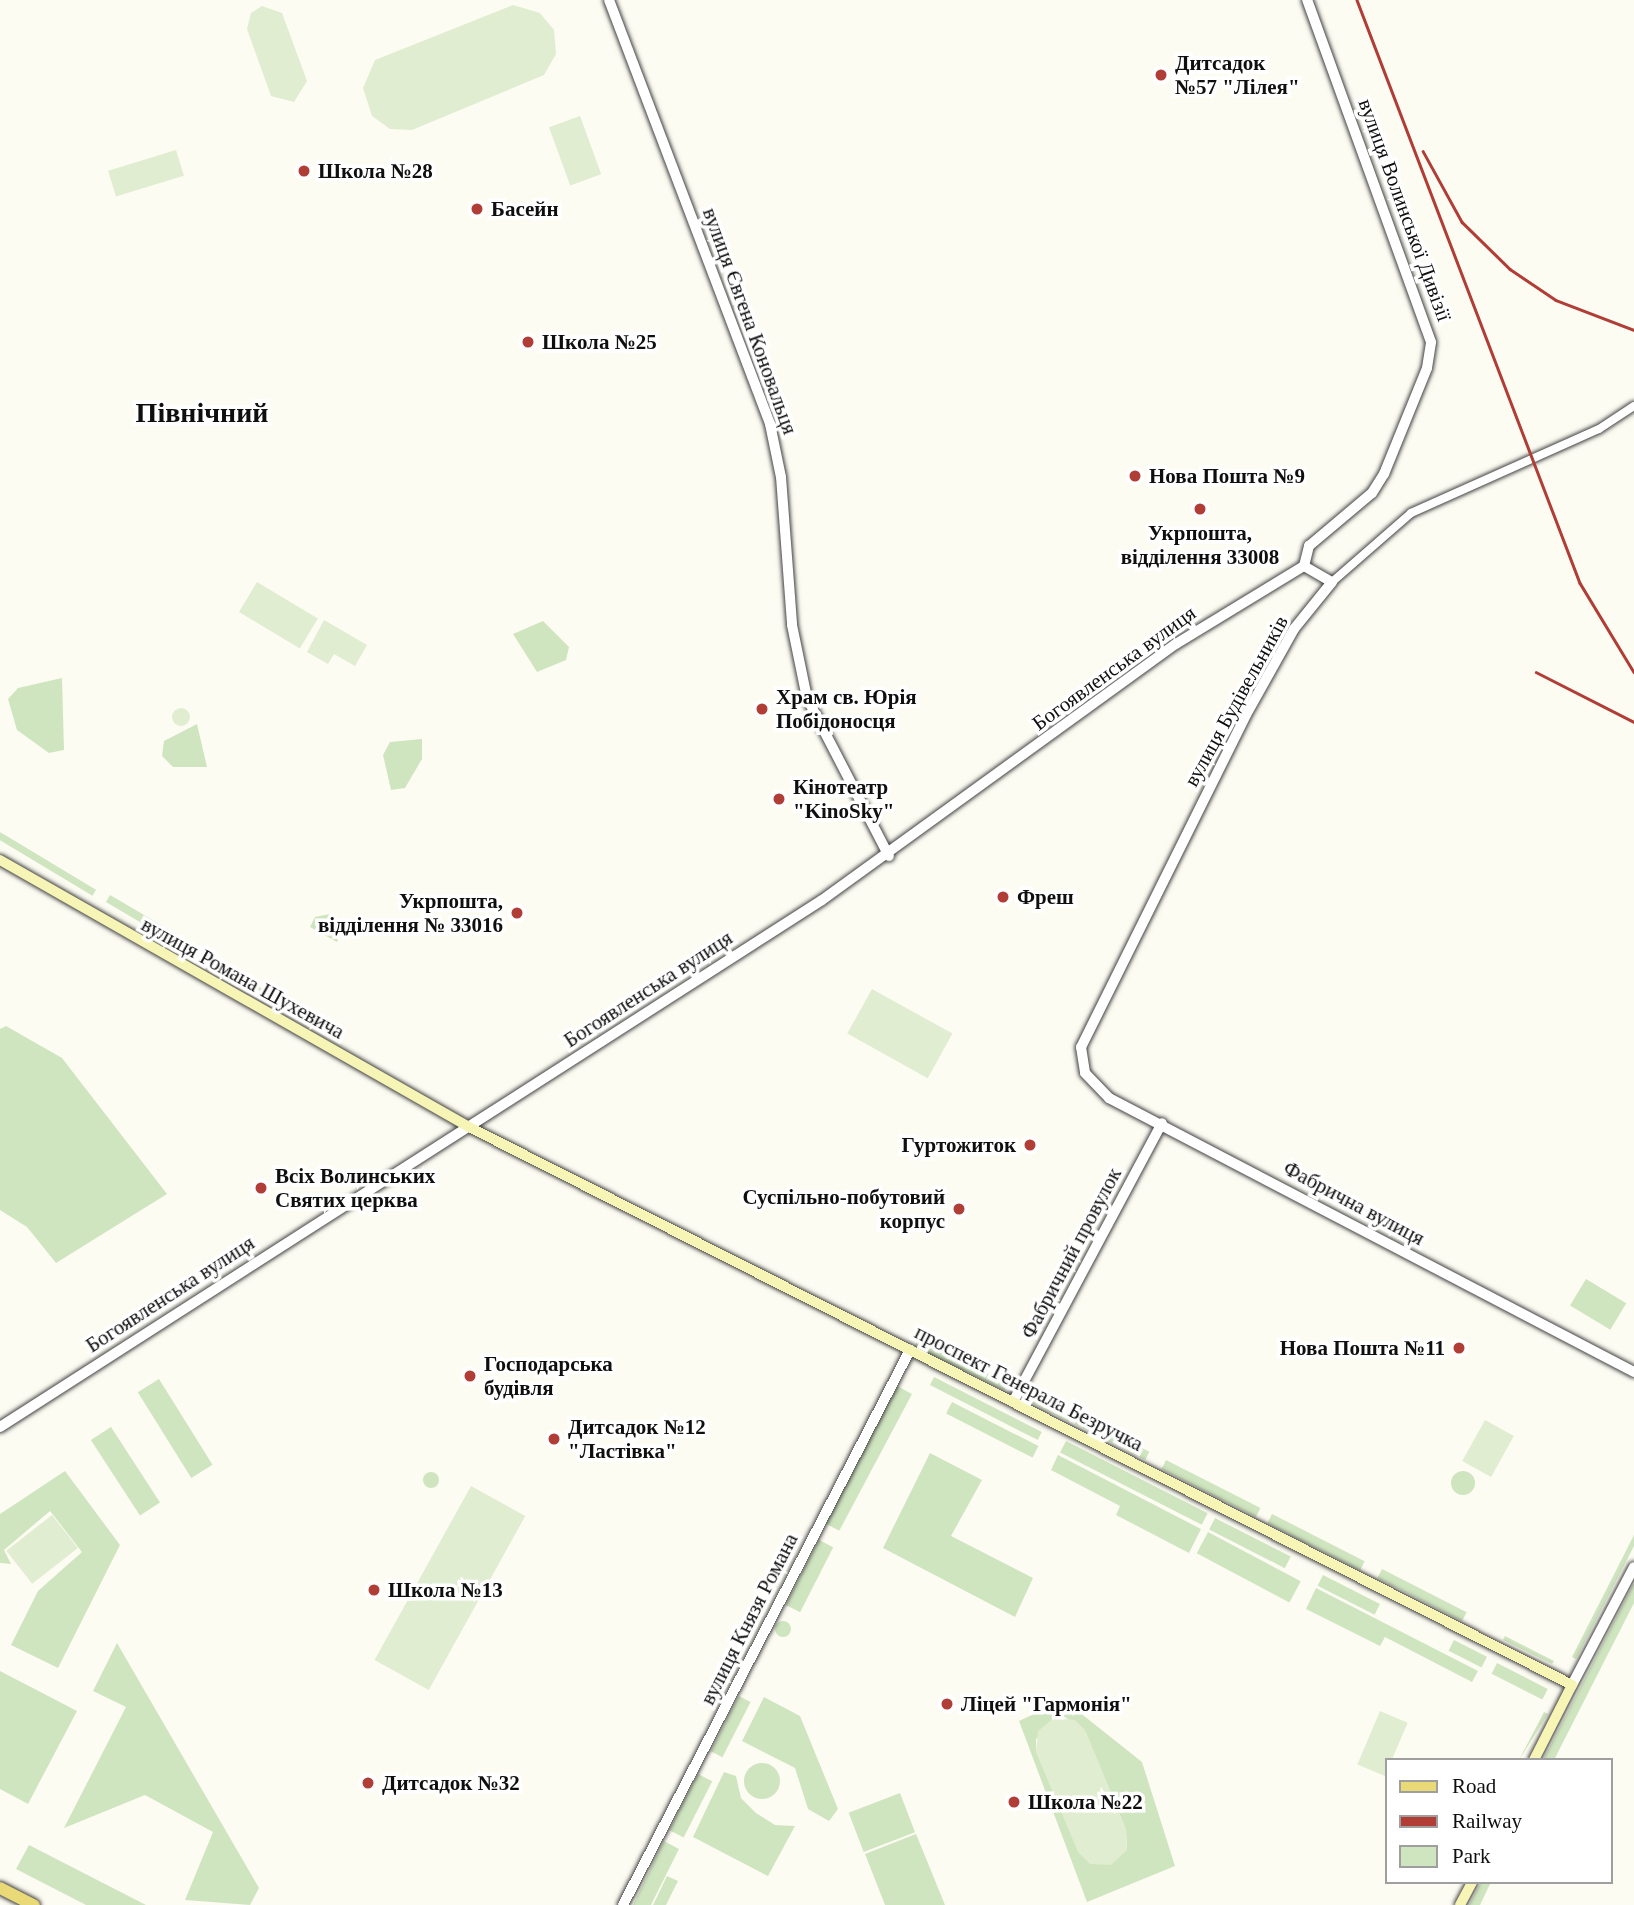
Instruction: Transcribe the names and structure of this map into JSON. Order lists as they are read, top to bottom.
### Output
{
  "streets": {
    "main road": ["вулиця Романа Шухевича", "проспект Генерала Безручка"],
    "street": [
      "вулиця Волинської Дивізії",
      "вулиця Євгена Коновальця",
      "Богоявленська вулиця",
      "вулиця Будівельників",
      "Фабрична вулиця",
      "Фабричний провулок",
      "вулиця Князя Романа"
    ]
  },
  "crossings": [
    ["вулиця Волинської Дивізії", "Богоявленська вулиця"],
    ["вулиця Євгена Коновальця", "Богоявленська вулиця"],
    ["Богоявленська вулиця", "вулиця Романа Шухевича"],
    ["Богоявленська вулиця", "проспект Генерала Безручка"],
    ["вулиця Будівельників", "Фабрична вулиця"],
    ["вулиця Романа Шухевича", "проспект Генерала Безручка"],
    ["Фабрична вулиця", "Фабричний провулок"],
    ["Фабричний провулок", "проспект Генерала Безручка"],
    ["проспект Генерала Безручка", "вулиця Князя Романа"]
  ],
  "districts": ["Північний"],
  "places": [
    "Дитсадок №57 \"Лілея\"",
    "Школа №28",
    "Басейн",
    "Школа №25",
    "Нова Пошта №9",
    "Укрпошта, відділення 33008",
    "Храм св. Юрія Побідоносця",
    "Кінотеатр \"KinoSky\"",
    "Фреш",
    "Укрпошта, відділення № 33016",
    "Гуртожиток",
    "Всіх Волинських Святих церква",
    "Суспільно-побутовий корпус",
    "Нова Пошта №11",
    "Господарська будівля",
    "Дитсадок №12 \"Ластівка\"",
    "Школа №13",
    "Ліцей \"Гармонія\"",
    "Дитсадок №32",
    "Школа №22"
  ],
  "legend": ["Road", "Railway", "Park"]
}
